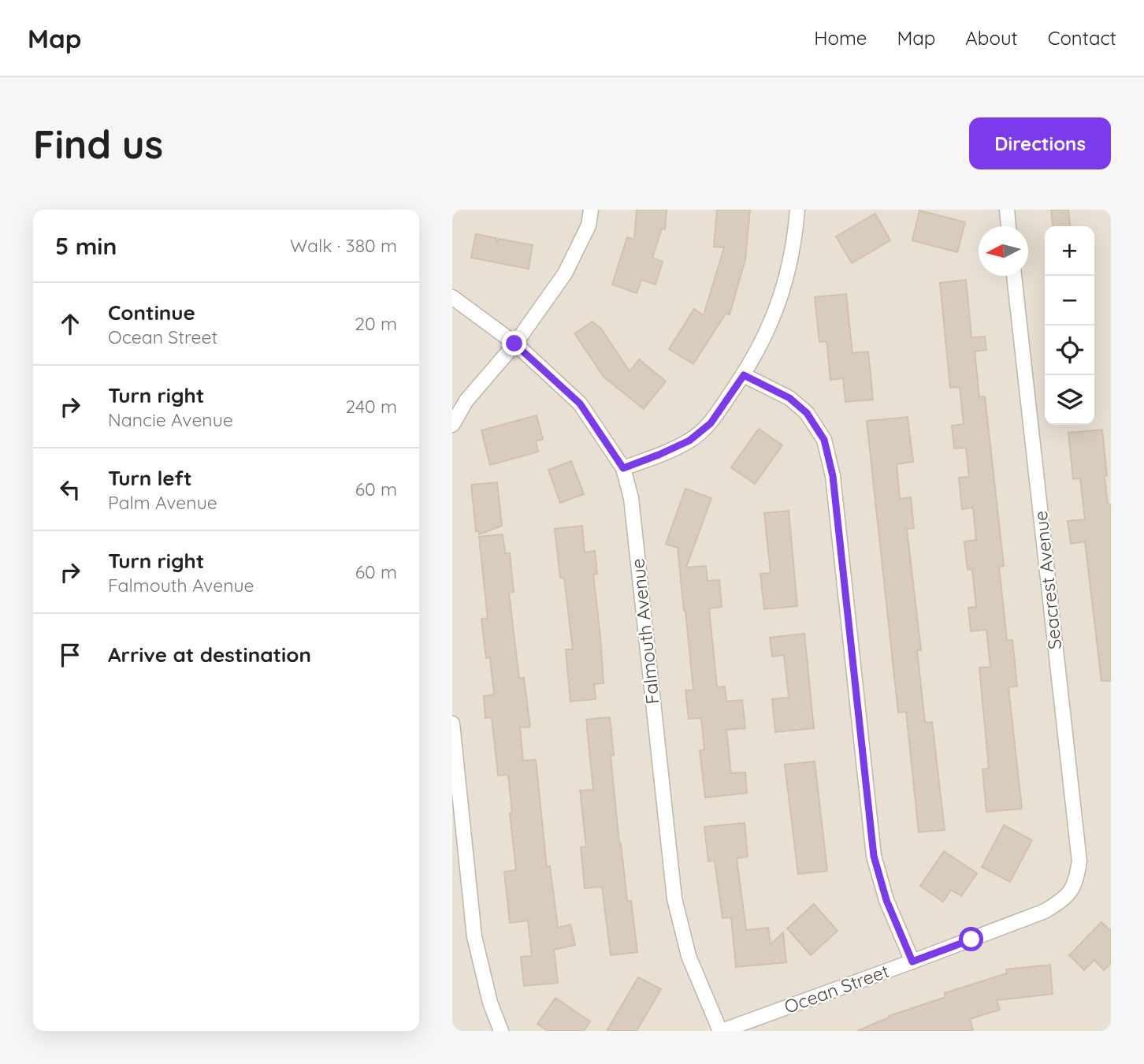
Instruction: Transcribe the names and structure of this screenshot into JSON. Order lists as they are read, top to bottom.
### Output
{
  "streets": {
    "street": ["Seacrest Avenue", "Falmouth Avenue", "Ocean Street"]
  },
  "crossings": [
    ["Seacrest Avenue", "Ocean Street"],
    ["Falmouth Avenue", "Ocean Street"]
  ],
  "north": "left",
  "page": {
    "header": "Map",
    "nav": [
      "Home",
      "Map",
      "About",
      "Contact"
    ],
    "buttons": "Directions",
    "title": "Find us",
    "heading": ["5 min", "Walk · 380 m"],
    "map_buttons": ["+", "−"],
    "list": [
      ["Continue", "Ocean Street", "20 m"],
      ["Turn right", "Nancie Avenue", "240 m"],
      ["Turn left", "Palm Avenue", "60 m"],
      ["Turn right", "Falmouth Avenue", "60 m"],
      "Arrive at destination"
    ]
  }
}
